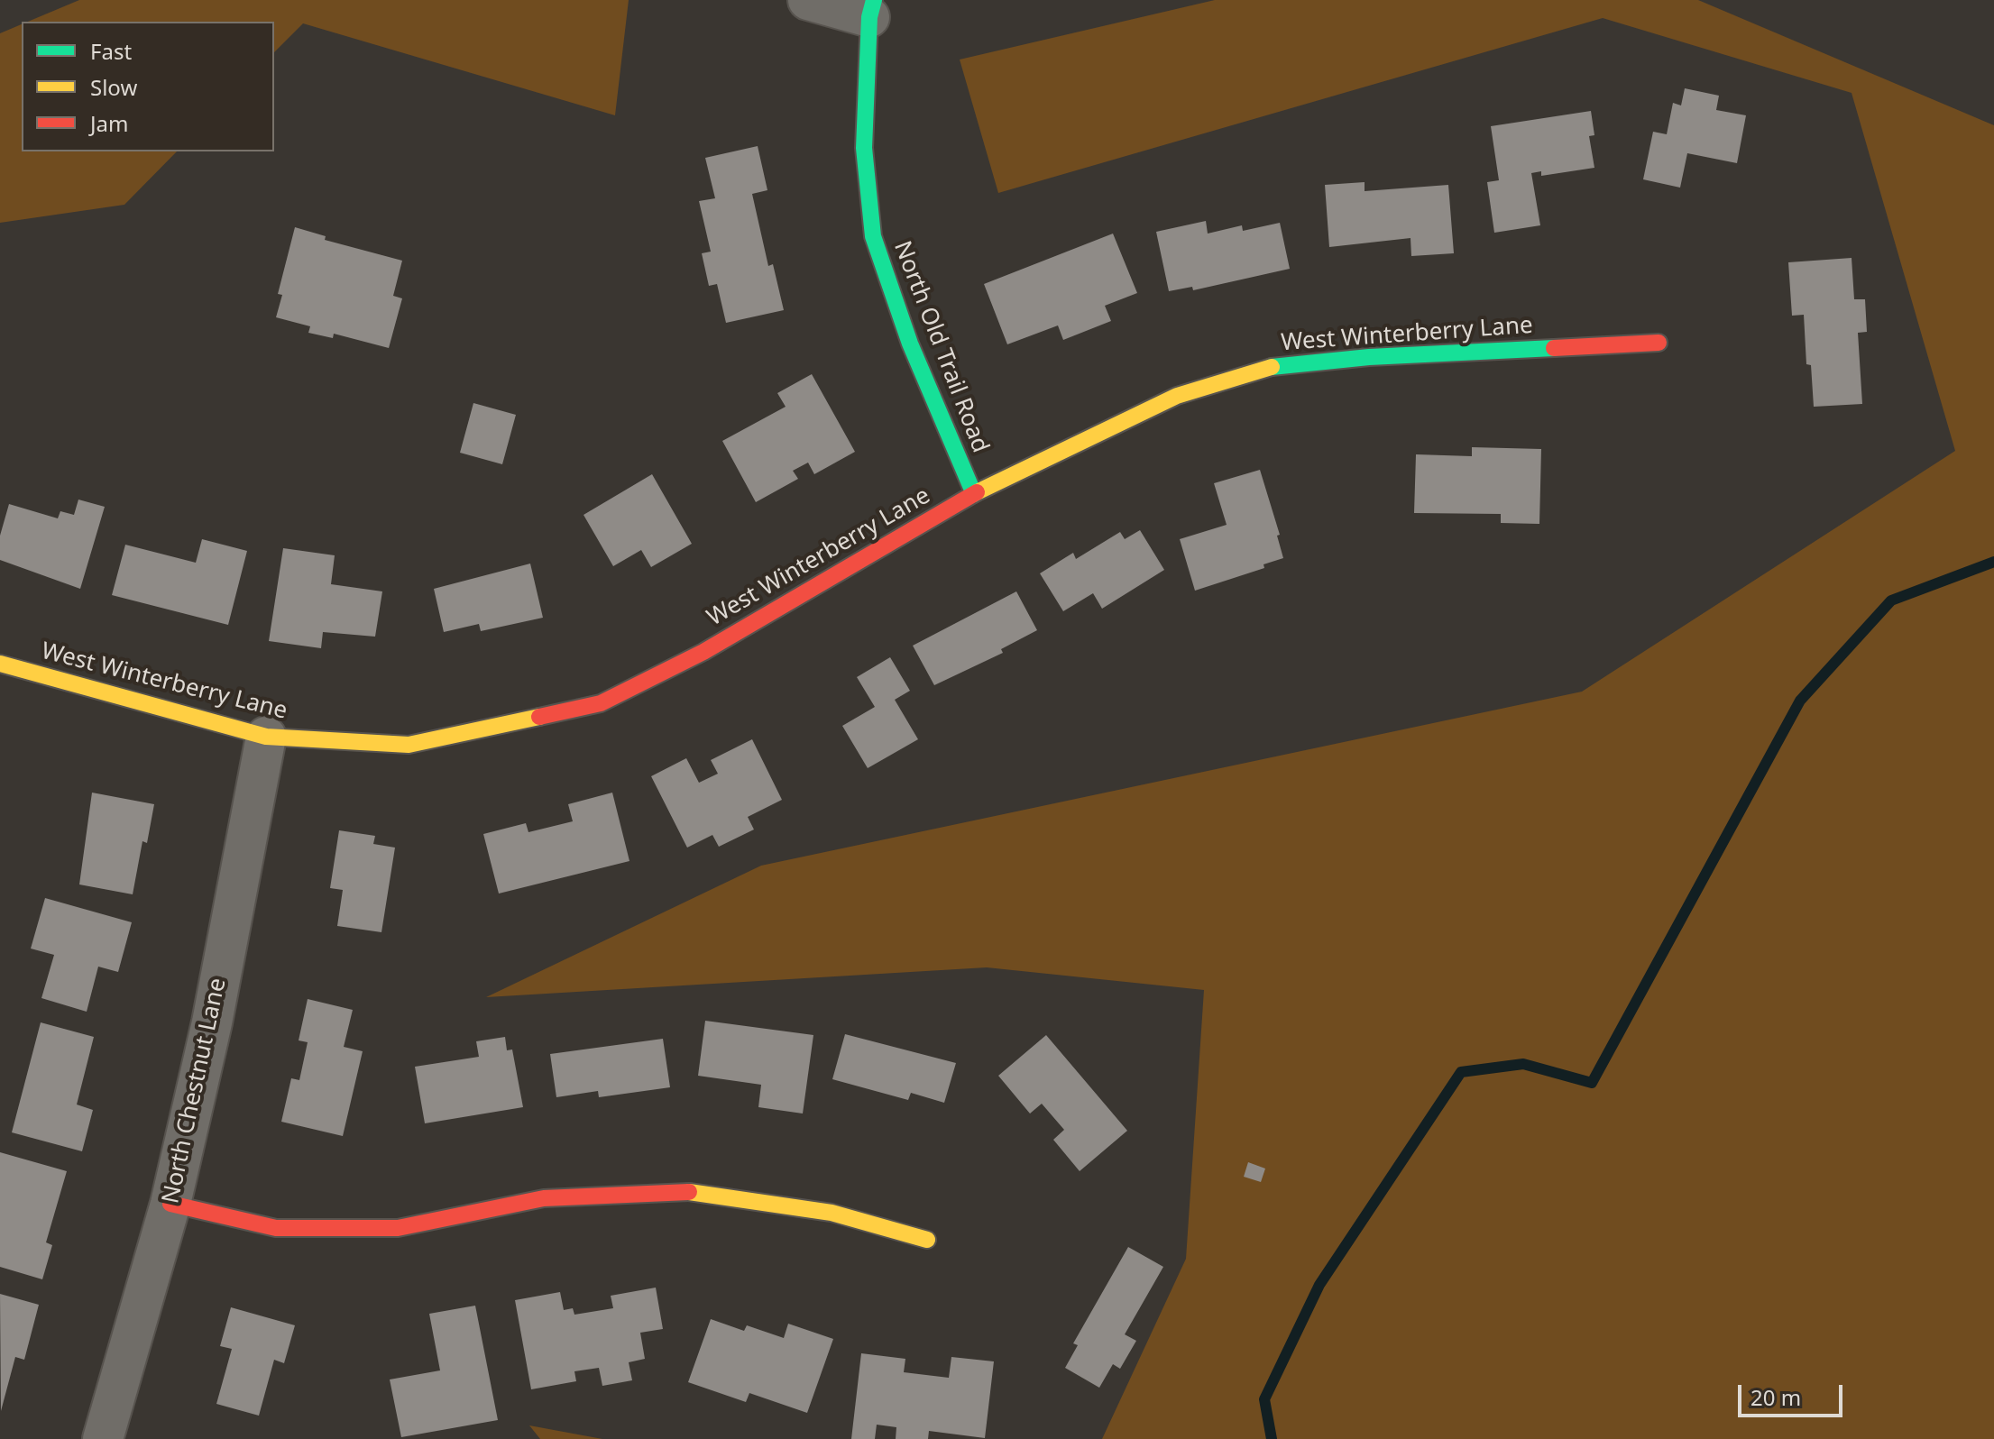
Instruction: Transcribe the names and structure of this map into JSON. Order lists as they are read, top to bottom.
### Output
{
  "streets": {
    "street": ["West Winterberry Lane", "North Old Trail Road", "North Chestnut Lane"]
  },
  "crossings": [
    ["West Winterberry Lane", "North Old Trail Road"],
    ["West Winterberry Lane", "North Chestnut Lane"]
  ],
  "legend": ["Fast", "Slow", "Jam"],
  "scale_bar": "20 m"
}
